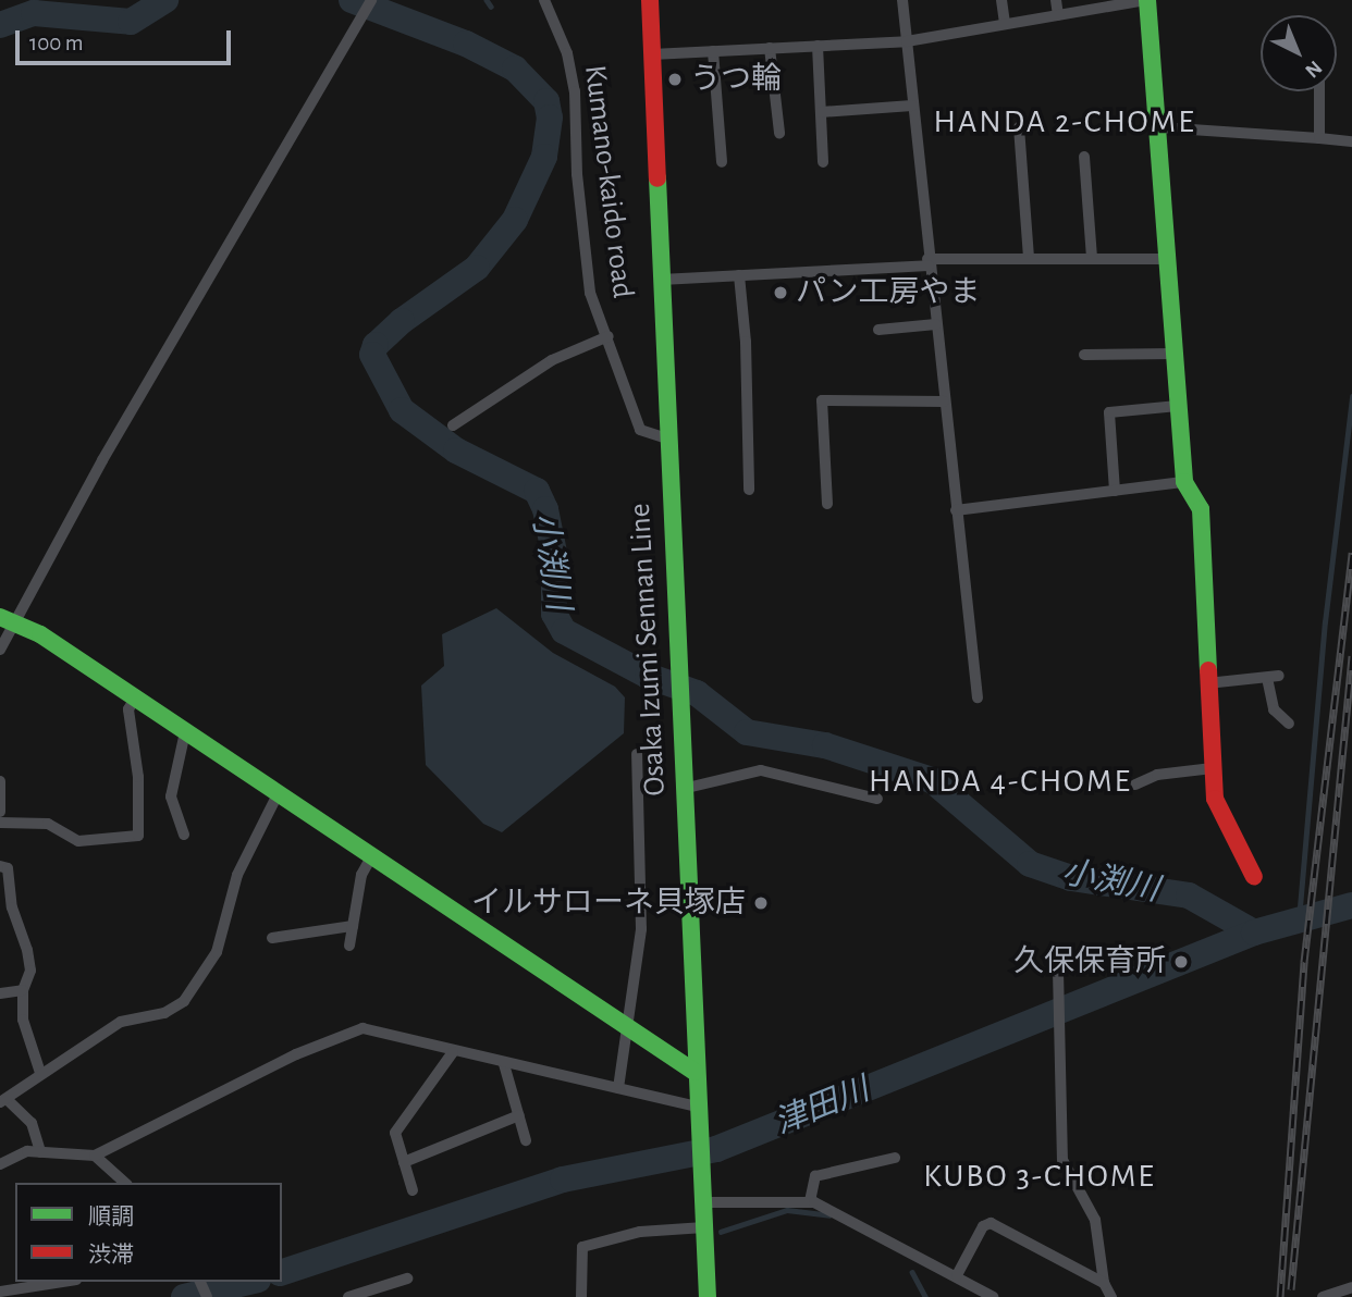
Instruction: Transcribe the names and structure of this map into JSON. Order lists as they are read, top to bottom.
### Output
{
  "streets": {
    "street": ["Kumano-kaido road", "Osaka Izumi Sennan Line"]
  },
  "crossings": [
    ["Kumano-kaido road", "Osaka Izumi Sennan Line"]
  ],
  "districts": ["HANDA 2-CHOME", "HANDA 4-CHOME", "KUBO 3-CHOME"],
  "water": ["小渕川", "津田川"],
  "places": [
    "うつ輪",
    "パン工房やま",
    "イルサローネ貝塚店",
    "久保保育所"
  ],
  "legend": ["順調", "渋滞"],
  "scale_bar": "100 m",
  "north": "bottom right"
}
